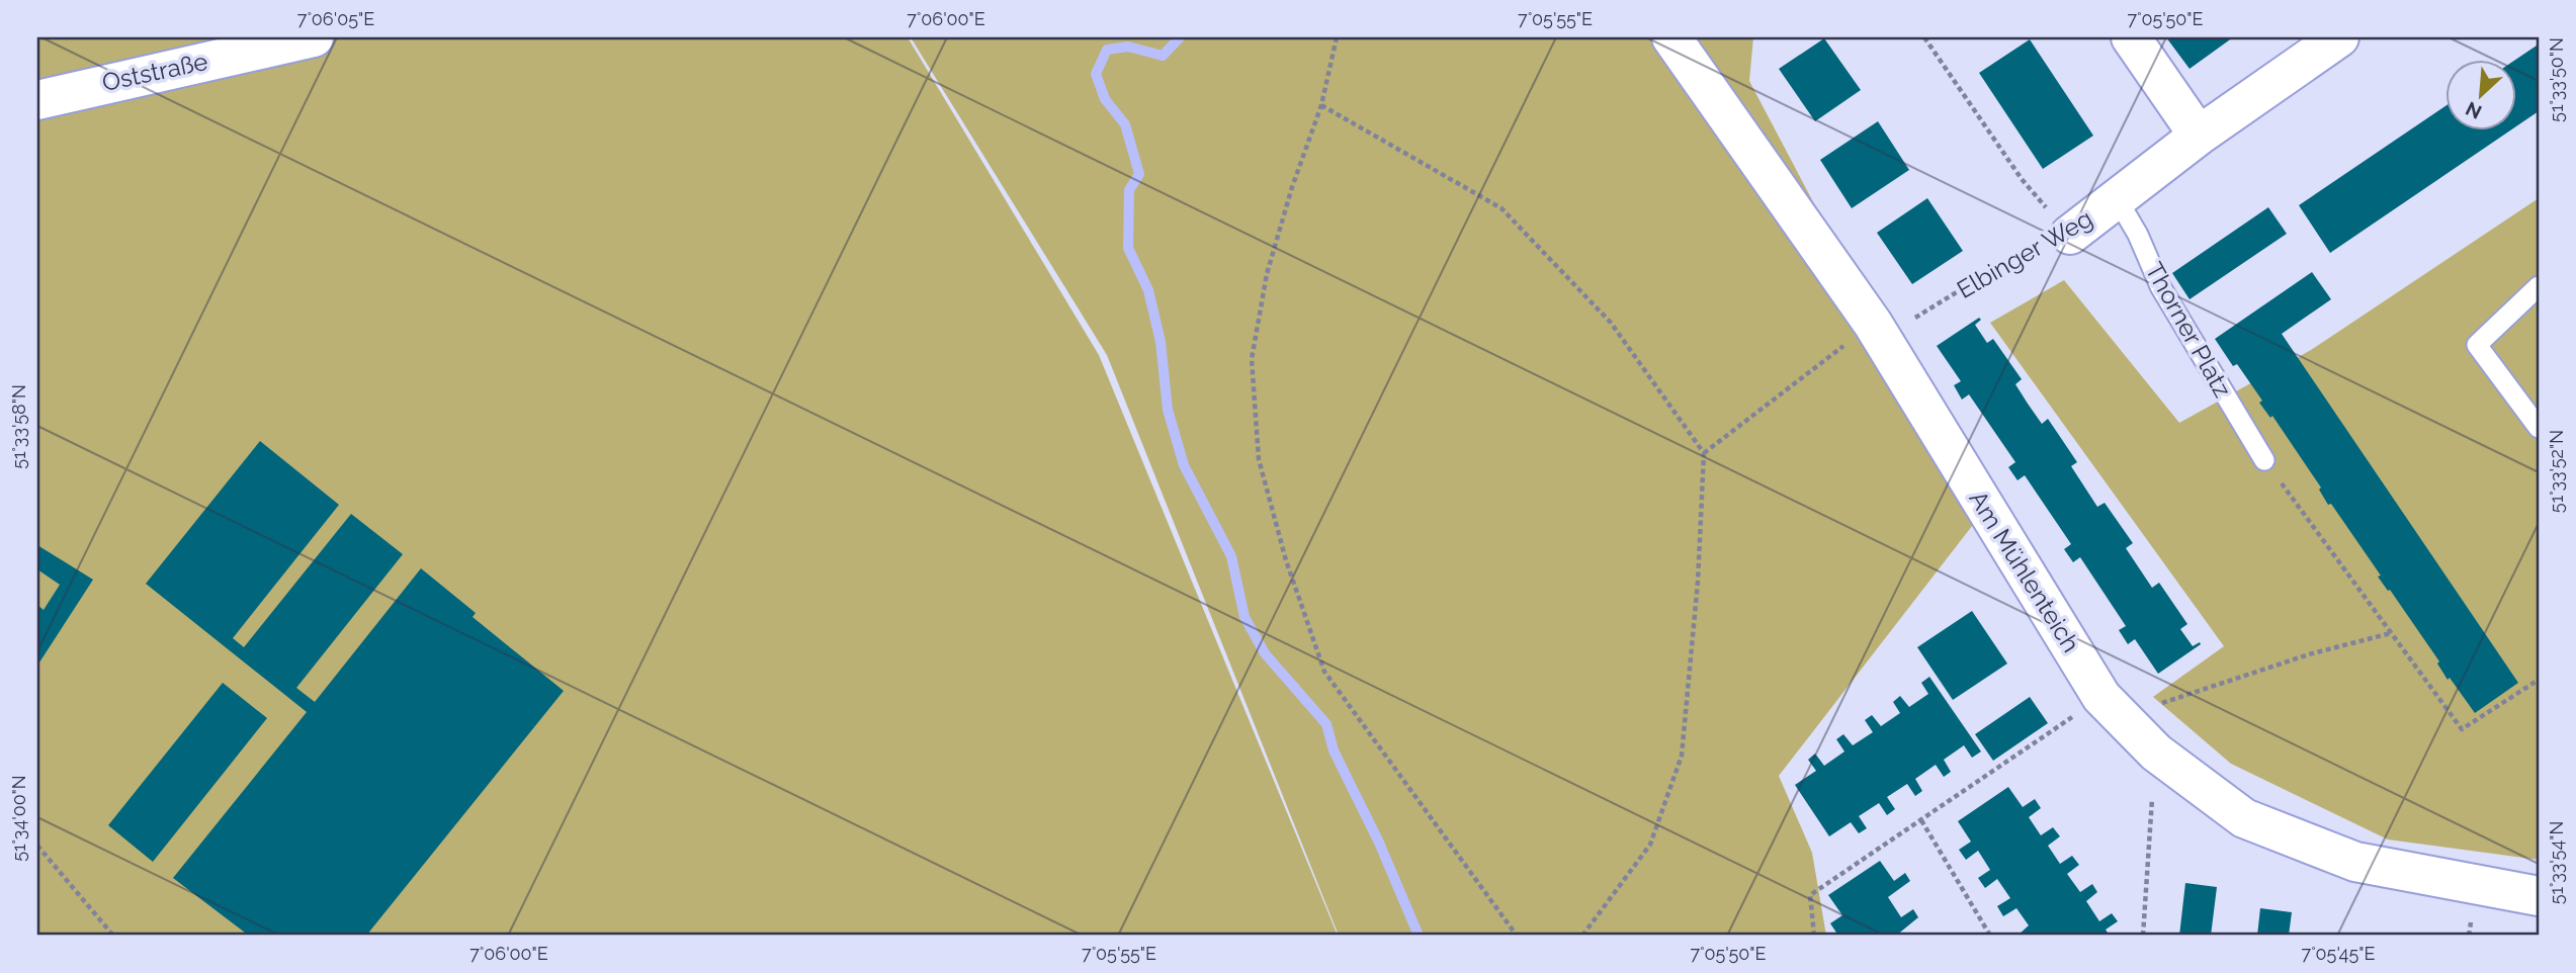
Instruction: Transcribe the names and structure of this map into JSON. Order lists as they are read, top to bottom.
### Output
{
  "streets": {
    "street": ["Oststraße", "Elbinger Weg", "Am Mühlenteich"],
    "lane": ["Thorner Platz"]
  },
  "crossings": [
    ["Elbinger Weg", "Thorner Platz"],
    ["Elbinger Weg", "Am Mühlenteich"]
  ],
  "north": "bottom left",
  "coordinates": [
    "7°06'05\"E",
    "7°06'00\"E",
    "7°05'55\"E",
    "7°05'50\"E",
    "51°33'50\"N",
    "51°33'58\"N",
    "51°33'52\"N",
    "51°34'00\"N",
    "51°33'54\"N",
    "7°05'45\"E"
  ]
}
